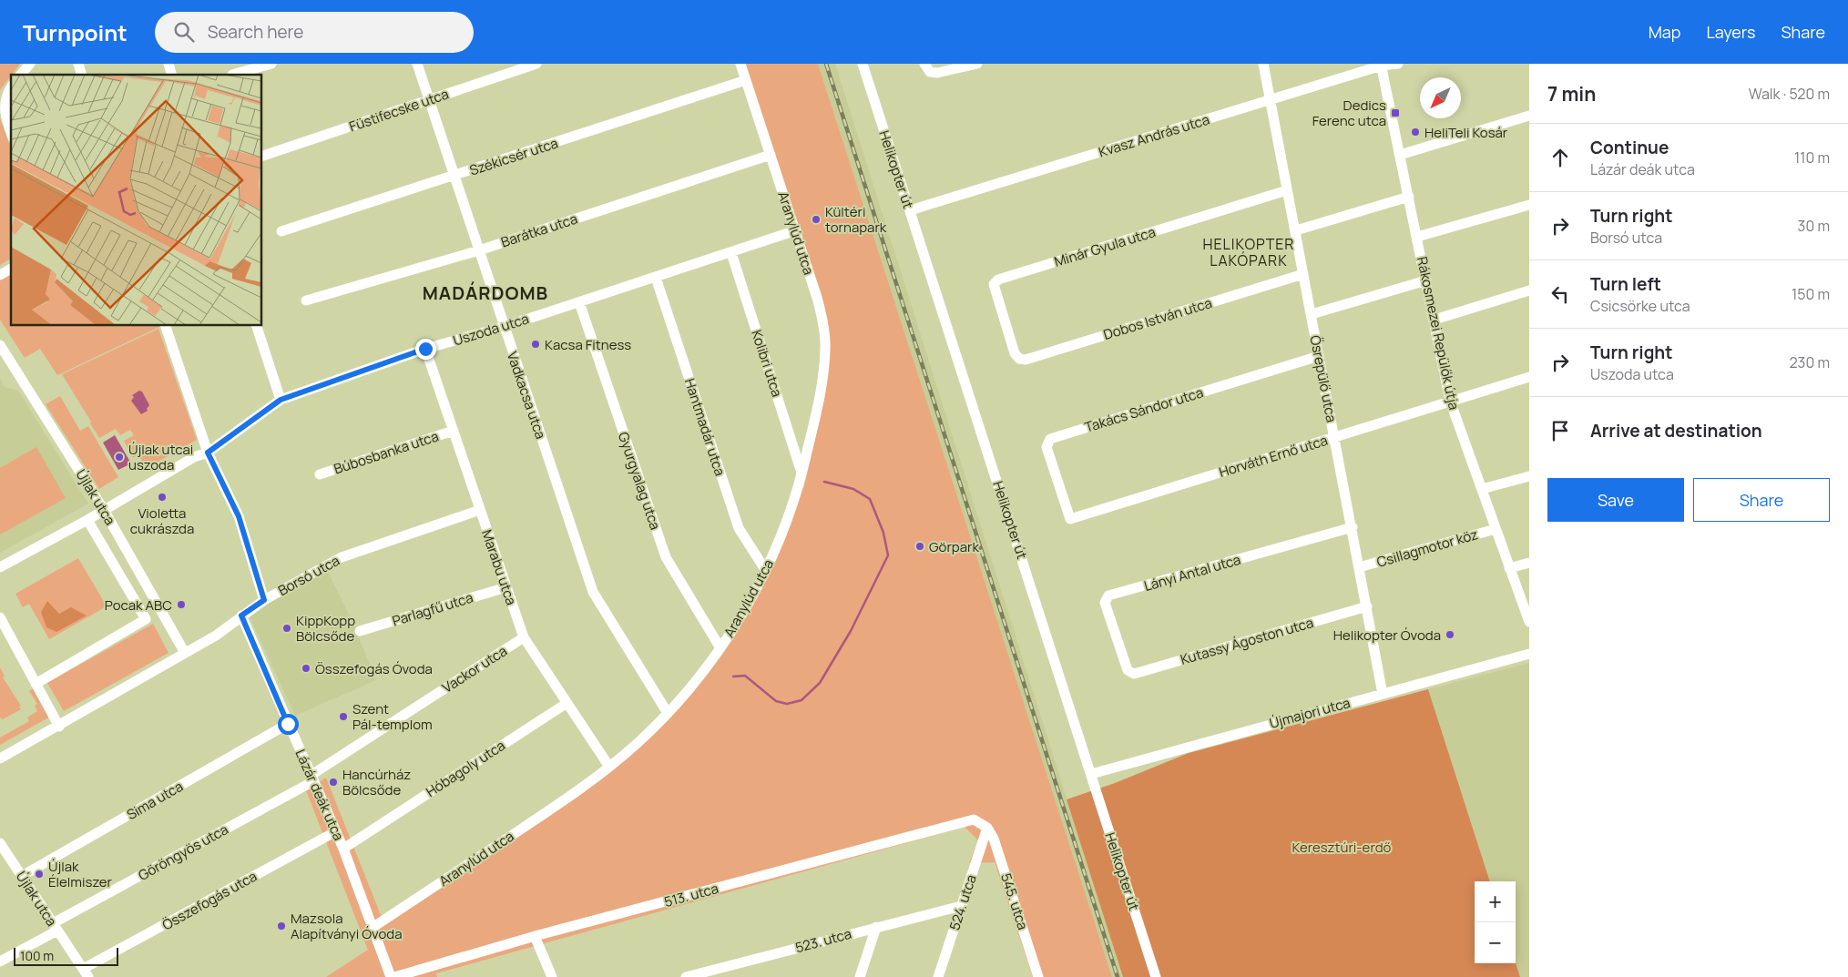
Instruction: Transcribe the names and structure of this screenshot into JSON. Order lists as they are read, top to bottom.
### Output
{
  "streets": {
    "street": [
      "Füstifecske utca",
      "Kvasz András utca",
      "Székicsér utca",
      "Helikopter út",
      "Barátka utca",
      "Aranylúd utca",
      "Minár Gyula utca",
      "Dobos István utca",
      "Uszoda utca",
      "Rákosmezei Repülők útja",
      "Kolibri utca",
      "Ősrepülő utca",
      "Vadkacsa utca",
      "Takács Sándor utca",
      "Hantmadár utca",
      "Búbosbanka utca",
      "Horváth Ernő utca",
      "Gyurgyalag utca",
      "Újlak utca",
      "Csillagmotor köz",
      "Marabu utca",
      "Lányi Antal utca",
      "Borsó utca",
      "Parlagfű utca",
      "Kutassy Ágoston utca",
      "Vackor utca",
      "Újmajori utca",
      "Hóbagoly utca",
      "Lázár deák utca",
      "Sima utca",
      "Göröngyös utca",
      "513. utca",
      "Összefogás utca",
      "545. utca",
      "524. utca",
      "523. utca"
    ]
  },
  "crossings": [
    ["Füstifecske utca", "Vadkacsa utca"],
    ["Kvasz András utca", "Helikopter út"],
    ["Kvasz András utca", "Rákosmezei Repülők útja"],
    ["Kvasz András utca", "Ősrepülő utca"],
    ["Székicsér utca", "Aranylúd utca"],
    ["Székicsér utca", "Vadkacsa utca"],
    ["Helikopter út", "Újmajori utca"],
    ["Barátka utca", "Aranylúd utca"],
    ["Barátka utca", "Vadkacsa utca"],
    ["Aranylúd utca", "Uszoda utca"],
    ["Aranylúd utca", "Kolibri utca"],
    ["Aranylúd utca", "Vadkacsa utca"],
    ["Aranylúd utca", "Hantmadár utca"],
    ["Aranylúd utca", "Gyurgyalag utca"],
    ["Aranylúd utca", "Marabu utca"],
    ["Aranylúd utca", "Lázár deák utca"],
    ["Minár Gyula utca", "Dobos István utca"],
    ["Minár Gyula utca", "Ősrepülő utca"],
    ["Dobos István utca", "Ősrepülő utca"],
    ["Uszoda utca", "Kolibri utca"],
    ["Uszoda utca", "Vadkacsa utca"],
    ["Uszoda utca", "Hantmadár utca"],
    ["Uszoda utca", "Gyurgyalag utca"],
    ["Uszoda utca", "Újlak utca"],
    ["Uszoda utca", "Marabu utca"],
    ["Rákosmezei Repülők útja", "Horváth Ernő utca"],
    ["Rákosmezei Repülők útja", "Csillagmotor köz"],
    ["Ősrepülő utca", "Takács Sándor utca"],
    ["Ősrepülő utca", "Horváth Ernő utca"],
    ["Ősrepülő utca", "Csillagmotor köz"],
    ["Ősrepülő utca", "Lányi Antal utca"],
    ["Ősrepülő utca", "Kutassy Ágoston utca"],
    ["Ősrepülő utca", "Újmajori utca"],
    ["Takács Sándor utca", "Horváth Ernő utca"],
    ["Búbosbanka utca", "Marabu utca"],
    ["Újlak utca", "Borsó utca"],
    ["Újlak utca", "Sima utca"],
    ["Újlak utca", "Göröngyös utca"],
    ["Újlak utca", "Összefogás utca"],
    ["Marabu utca", "Borsó utca"],
    ["Marabu utca", "Parlagfű utca"],
    ["Marabu utca", "Vackor utca"],
    ["Marabu utca", "Hóbagoly utca"],
    ["Lányi Antal utca", "Kutassy Ágoston utca"],
    ["Borsó utca", "Lázár deák utca"],
    ["Vackor utca", "Lázár deák utca"],
    ["Vackor utca", "Göröngyös utca"],
    ["Hóbagoly utca", "Lázár deák utca"],
    ["Lázár deák utca", "Sima utca"],
    ["Lázár deák utca", "Göröngyös utca"],
    ["Lázár deák utca", "Összefogás utca"],
    ["513. utca", "545. utca"],
    ["513. utca", "524. utca"],
    ["545. utca", "524. utca"],
    ["524. utca", "523. utca"]
  ],
  "districts": ["HELIKOPTER LAKÓPARK", "MADÁRDOMB"],
  "parks": ["Keresztúri-erdő"],
  "places": {
    "transit": ["Dedics Ferenc utca"],
    "other": [
      "HeliTeli Kosár",
      "Kültéri tornapark",
      "Kacsa Fitness",
      "Újlak utcai uszoda",
      "Violetta cukrászda",
      "Görpark",
      "Pocak ABC",
      "KippKopp Bölcsőde",
      "Helikopter Óvoda",
      "Összefogás Óvoda",
      "Szent Pál-templom",
      "Hancúrház Bölcsőde",
      "Újlak Élelmiszer",
      "Mazsola Alapítványi Óvoda"
    ]
  },
  "scale_bar": "100 m",
  "north": "bottom left",
  "page": {
    "header": "Turnpoint",
    "search": "Search here",
    "nav": ["Map", "Layers", "Share"],
    "heading": ["7 min", "Walk · 520 m"],
    "list": [
      ["Continue", "Lázár deák utca", "110 m"],
      ["Turn right", "Borsó utca", "30 m"],
      ["Turn left", "Csicsörke utca", "150 m"],
      ["Turn right", "Uszoda utca", "230 m"],
      "Arrive at destination"
    ],
    "buttons": ["Save", "Share"],
    "map_buttons": ["+", "−"],
    "scale": "100 m"
  }
}
